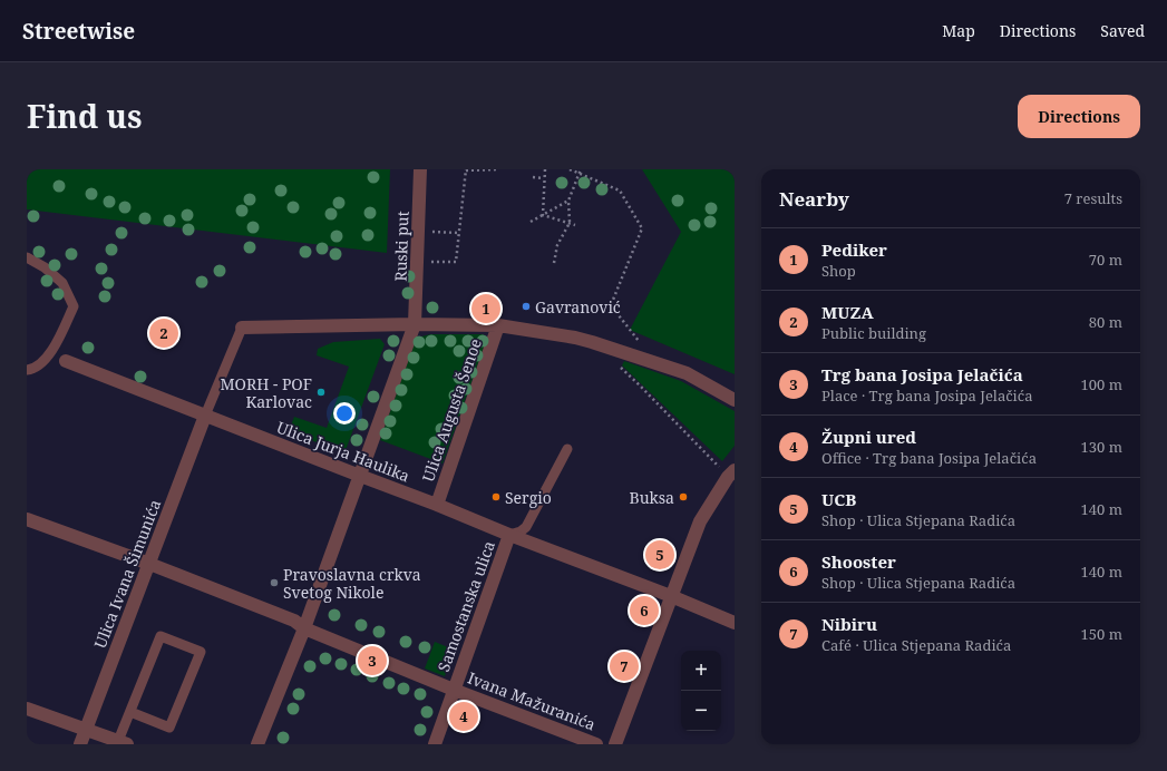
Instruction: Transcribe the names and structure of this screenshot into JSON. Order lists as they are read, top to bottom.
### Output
{
  "streets": {
    "street": [
      "Ruski put",
      "Ulica Augusta Šenoe",
      "Ulica Jurja Haulika",
      "Ulica Ivana Šimunića",
      "Samostanska ulica",
      "Ivana Mažuranića"
    ]
  },
  "crossings": [
    ["Ruski put", "Ulica Jurja Haulika"],
    ["Ruski put", "Ivana Mažuranića"],
    ["Ulica Augusta Šenoe", "Ulica Jurja Haulika"],
    ["Ulica Jurja Haulika", "Ulica Ivana Šimunića"],
    ["Ulica Jurja Haulika", "Samostanska ulica"],
    ["Ulica Ivana Šimunića", "Ivana Mažuranića"],
    ["Samostanska ulica", "Ivana Mažuranića"]
  ],
  "places": [
    "Gavranović",
    "MORH - POF Karlovac",
    "Sergio",
    "Buksa",
    "Pravoslavna crkva Svetog Nikole"
  ],
  "page": {
    "header": "Streetwise",
    "nav": ["Map", "Directions", "Saved"],
    "title": "Find us",
    "buttons": "Directions",
    "heading": ["Nearby", "7 results"],
    "list": [
      {
        "mark": "1",
        "name": "Pediker",
        "note": "Shop",
        "value": "70 m"
      },
      {
        "mark": "2",
        "name": "MUZA",
        "note": "Public building",
        "value": "80 m"
      },
      {
        "mark": "3",
        "name": "Trg bana Josipa Jelačića",
        "note": "Place · Trg bana Josipa Jelačića",
        "value": "100 m"
      },
      {
        "mark": "4",
        "name": "Župni ured",
        "note": "Office · Trg bana Josipa Jelačića",
        "value": "130 m"
      },
      {
        "mark": "5",
        "name": "UCB",
        "note": "Shop · Ulica Stjepana Radića",
        "value": "140 m"
      },
      {
        "mark": "6",
        "name": "Shooster",
        "note": "Shop · Ulica Stjepana Radića",
        "value": "140 m"
      },
      {
        "mark": "7",
        "name": "Nibiru",
        "note": "Café · Ulica Stjepana Radića",
        "value": "150 m"
      }
    ],
    "pins": [
      "1",
      "2",
      "5",
      "6",
      "3",
      "7",
      "4"
    ],
    "map_buttons": ["+", "−"]
  }
}
